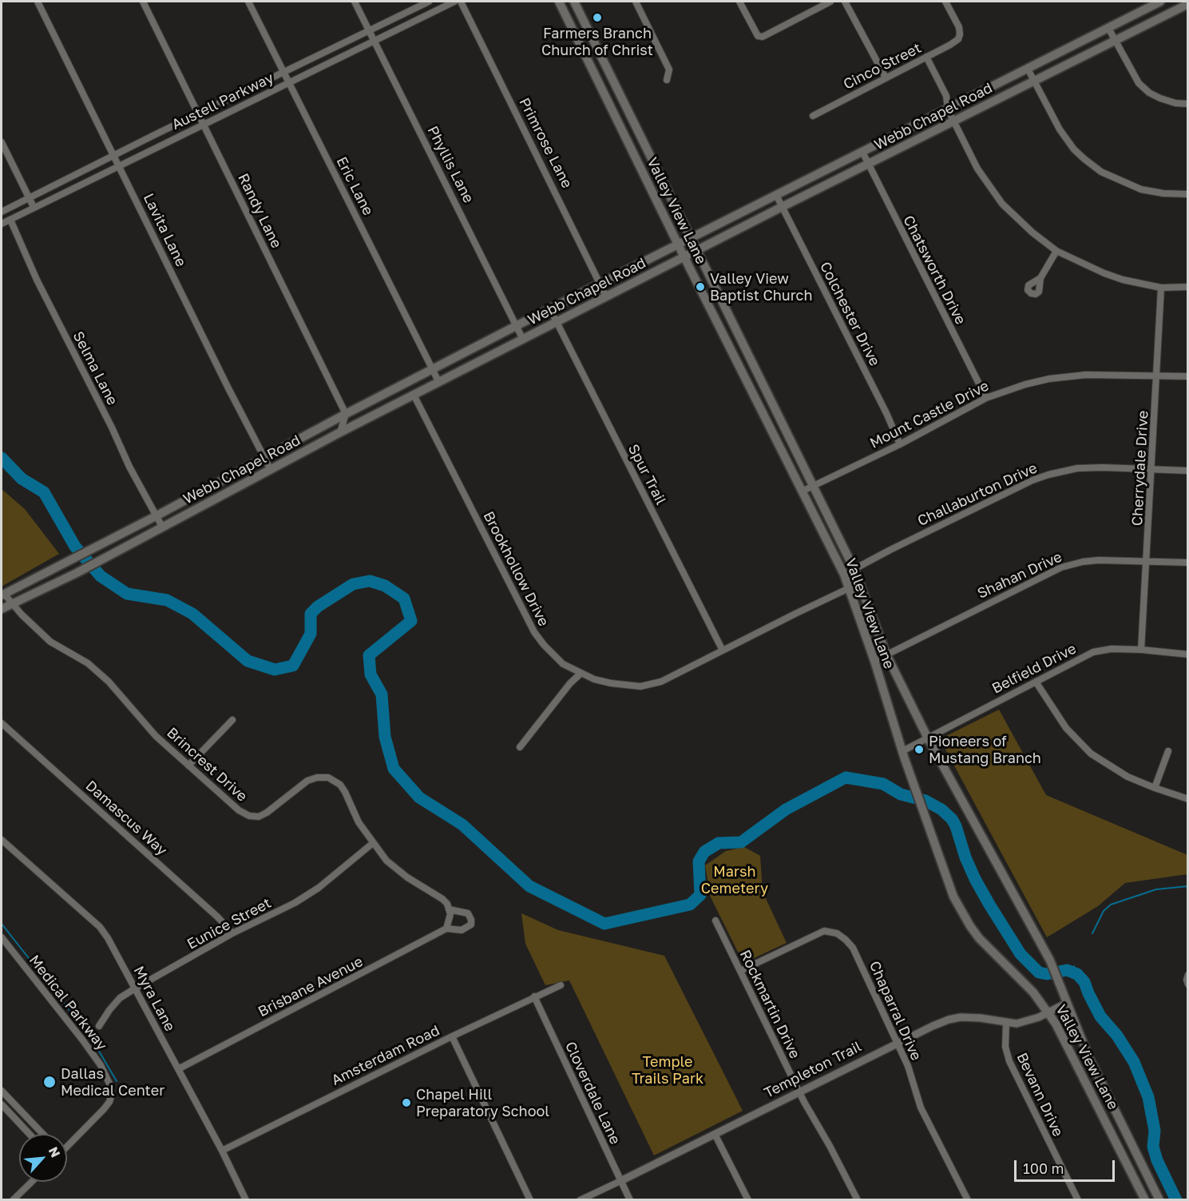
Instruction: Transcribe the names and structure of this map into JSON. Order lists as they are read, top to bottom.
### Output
{
  "streets": {
    "main road": ["Webb Chapel Road", "Valley View Lane"],
    "street": [
      "Cinco Street",
      "Austell Parkway",
      "Primrose Lane",
      "Phyllis Lane",
      "Eric Lane",
      "Randy Lane",
      "Lavita Lane",
      "Chatsworth Drive",
      "Colchester Drive",
      "Selma Lane",
      "Mount Castle Drive",
      "Cherrydale Drive",
      "Spur Trail",
      "Challaburton Drive",
      "Brookhollow Drive",
      "Shahan Drive",
      "Belfield Drive",
      "Brincrest Drive",
      "Damascus Way",
      "Eunice Street",
      "Brisbane Avenue",
      "Myra Lane",
      "Medical Parkway",
      "Rockmartin Drive",
      "Chaparral Drive",
      "Amsterdam Road",
      "Templeton Trail",
      "Cloverdale Lane",
      "Bevann Drive"
    ]
  },
  "crossings": [
    ["Austell Parkway", "Phyllis Lane"],
    ["Austell Parkway", "Eric Lane"],
    ["Austell Parkway", "Randy Lane"],
    ["Austell Parkway", "Lavita Lane"],
    ["Austell Parkway", "Selma Lane"],
    ["Webb Chapel Road", "Primrose Lane"],
    ["Webb Chapel Road", "Phyllis Lane"],
    ["Webb Chapel Road", "Eric Lane"],
    ["Webb Chapel Road", "Randy Lane"],
    ["Webb Chapel Road", "Valley View Lane"],
    ["Webb Chapel Road", "Lavita Lane"],
    ["Webb Chapel Road", "Chatsworth Drive"],
    ["Webb Chapel Road", "Colchester Drive"],
    ["Webb Chapel Road", "Selma Lane"],
    ["Webb Chapel Road", "Spur Trail"],
    ["Webb Chapel Road", "Brookhollow Drive"],
    ["Webb Chapel Road", "Brincrest Drive"],
    ["Valley View Lane", "Mount Castle Drive"],
    ["Valley View Lane", "Challaburton Drive"],
    ["Valley View Lane", "Brookhollow Drive"],
    ["Valley View Lane", "Shahan Drive"],
    ["Valley View Lane", "Belfield Drive"],
    ["Valley View Lane", "Templeton Trail"],
    ["Chatsworth Drive", "Mount Castle Drive"],
    ["Colchester Drive", "Mount Castle Drive"],
    ["Mount Castle Drive", "Cherrydale Drive"],
    ["Cherrydale Drive", "Challaburton Drive"],
    ["Cherrydale Drive", "Shahan Drive"],
    ["Cherrydale Drive", "Belfield Drive"],
    ["Spur Trail", "Brookhollow Drive"],
    ["Brincrest Drive", "Eunice Street"],
    ["Damascus Way", "Eunice Street"],
    ["Eunice Street", "Myra Lane"],
    ["Brisbane Avenue", "Myra Lane"],
    ["Myra Lane", "Amsterdam Road"],
    ["Rockmartin Drive", "Chaparral Drive"],
    ["Rockmartin Drive", "Templeton Trail"],
    ["Chaparral Drive", "Templeton Trail"],
    ["Amsterdam Road", "Cloverdale Lane"],
    ["Templeton Trail", "Cloverdale Lane"],
    ["Templeton Trail", "Bevann Drive"]
  ],
  "parks": ["Marsh Cemetery", "Temple Trails Park"],
  "places": [
    "Farmers Branch Church of Christ",
    "Valley View Baptist Church",
    "Pioneers of Mustang Branch",
    "Dallas Medical Center",
    "Chapel Hill Preparatory School"
  ],
  "scale_bar": "100 m",
  "north": "top right"
}
